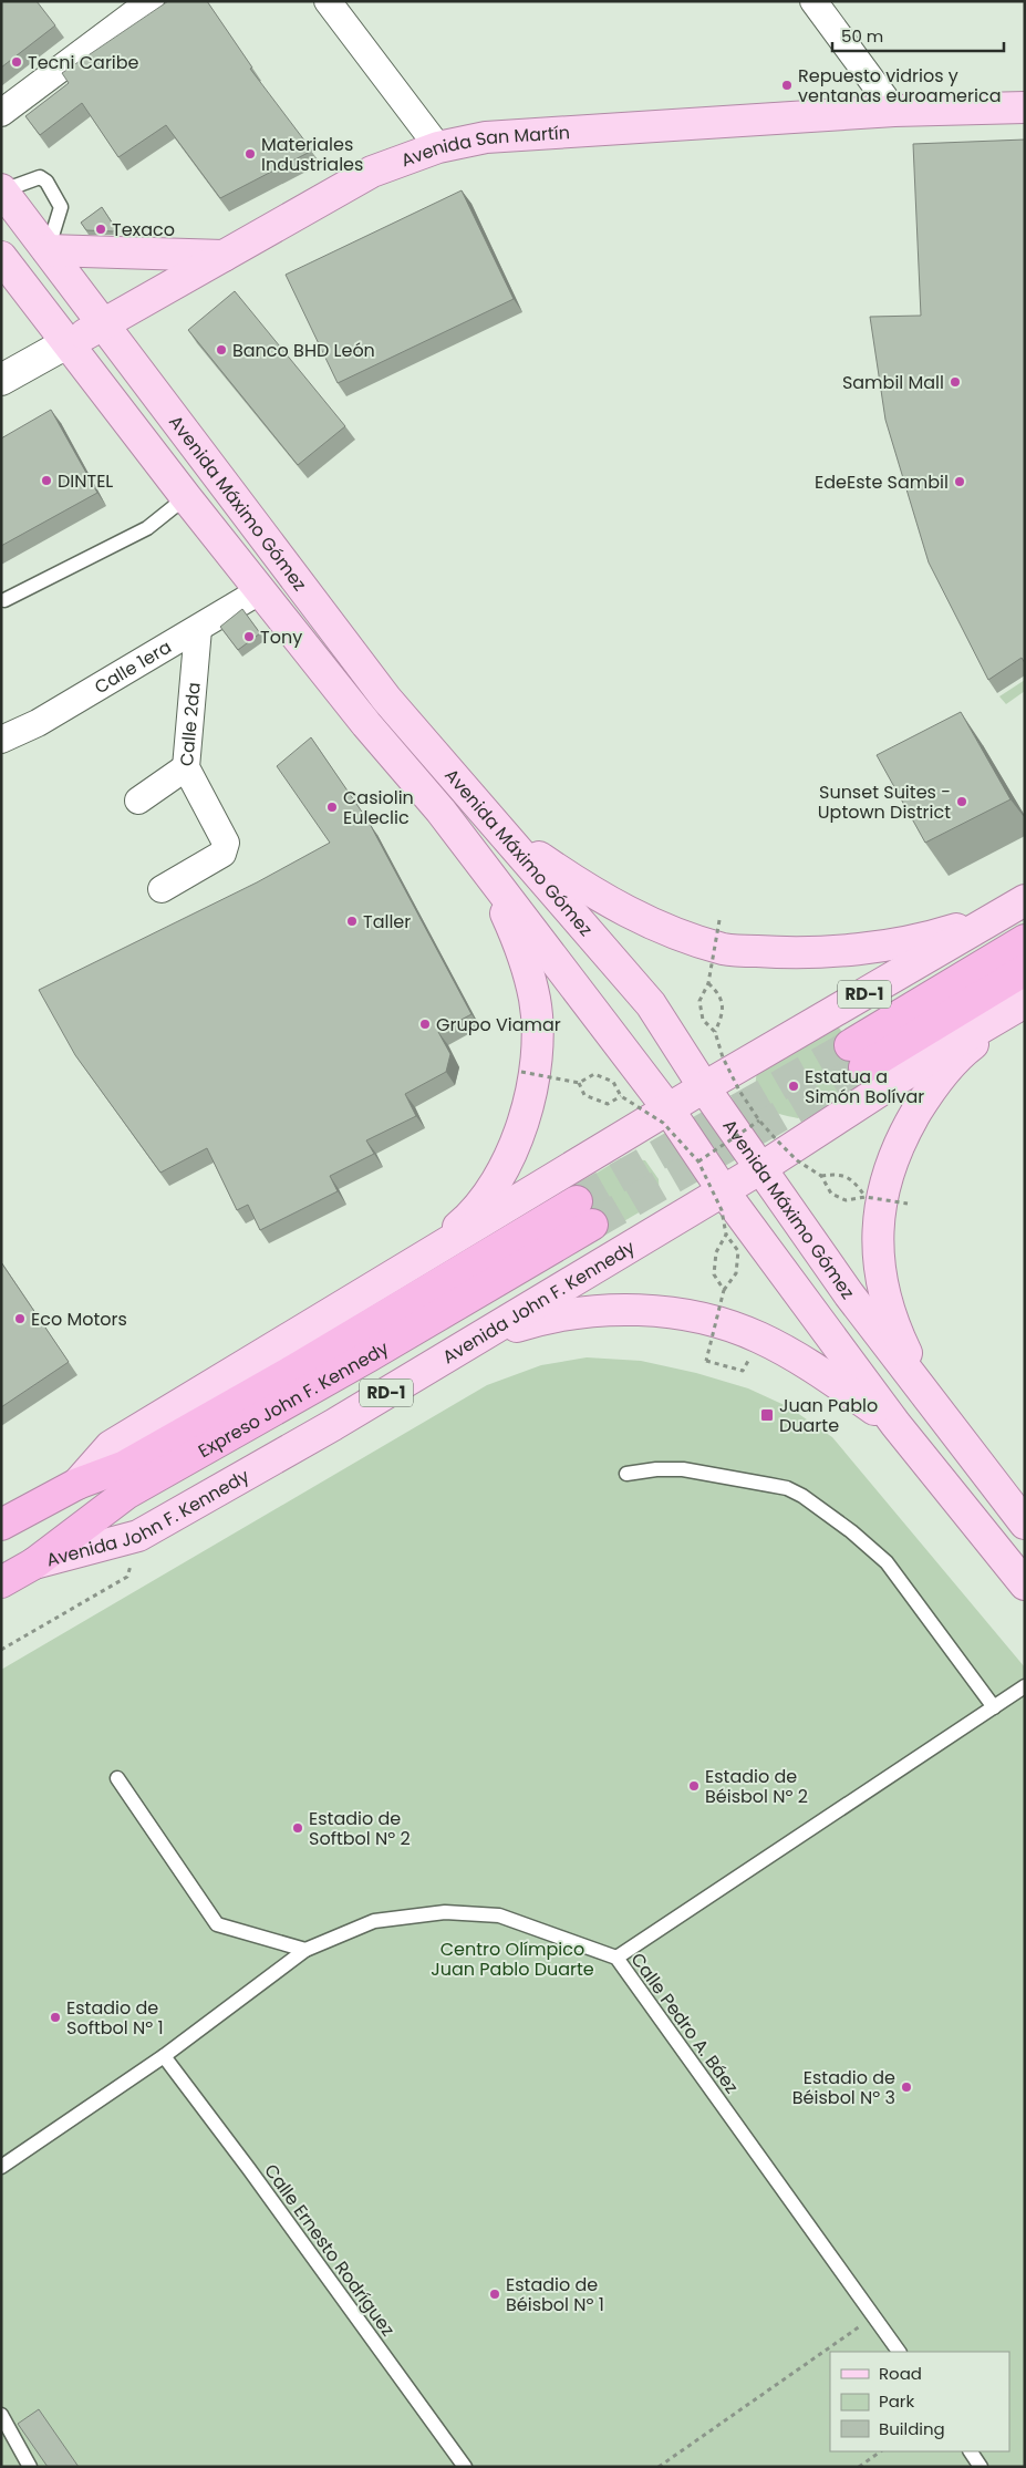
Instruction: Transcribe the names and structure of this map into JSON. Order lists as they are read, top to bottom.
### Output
{
  "streets": {
    "highway": ["RD-1", "Expreso John F. Kennedy"],
    "main road": ["Avenida San Martín", "Avenida Máximo Gómez", "Avenida John F. Kennedy"],
    "street": ["Calle 1era", "Calle 2da"],
    "lane": ["Calle Pedro A. Báez", "Calle Ernesto Rodríguez"]
  },
  "crossings": [
    ["Avenida San Martín", "Avenida Máximo Gómez"],
    ["Avenida Máximo Gómez", "Calle 1era"],
    ["Avenida Máximo Gómez", "RD-1"],
    ["Avenida Máximo Gómez", "Avenida John F. Kennedy"],
    ["Calle 1era", "Calle 2da"],
    ["RD-1", "Expreso John F. Kennedy"],
    ["Avenida John F. Kennedy", "Expreso John F. Kennedy"],
    ["Calle Pedro A. Báez", "Calle Ernesto Rodríguez"]
  ],
  "parks": ["Centro Olímpico Juan Pablo Duarte"],
  "places": {
    "other": [
      "Tecni Caribe",
      "Repuesto vidrios y ventanas euroamerica",
      "Materiales Industriales",
      "Texaco",
      "Banco BHD León",
      "Sambil Mall",
      "DINTEL",
      "EdeEste Sambil",
      "Tony",
      "Sunset Suites - Uptown District",
      "Casiolin Euleclic",
      "Taller",
      "Grupo Viamar",
      "Estatua a Simón Bolívar",
      "Eco Motors",
      "Estadio de Béisbol Nº 2",
      "Estadio de Softbol Nº 2",
      "Estadio de Softbol Nº 1",
      "Estadio de Béisbol Nº 3",
      "Estadio de Béisbol Nº 1"
    ],
    "transit": ["Juan Pablo Duarte"]
  },
  "legend": ["Road", "Park", "Building"],
  "scale_bar": "50 m"
}
